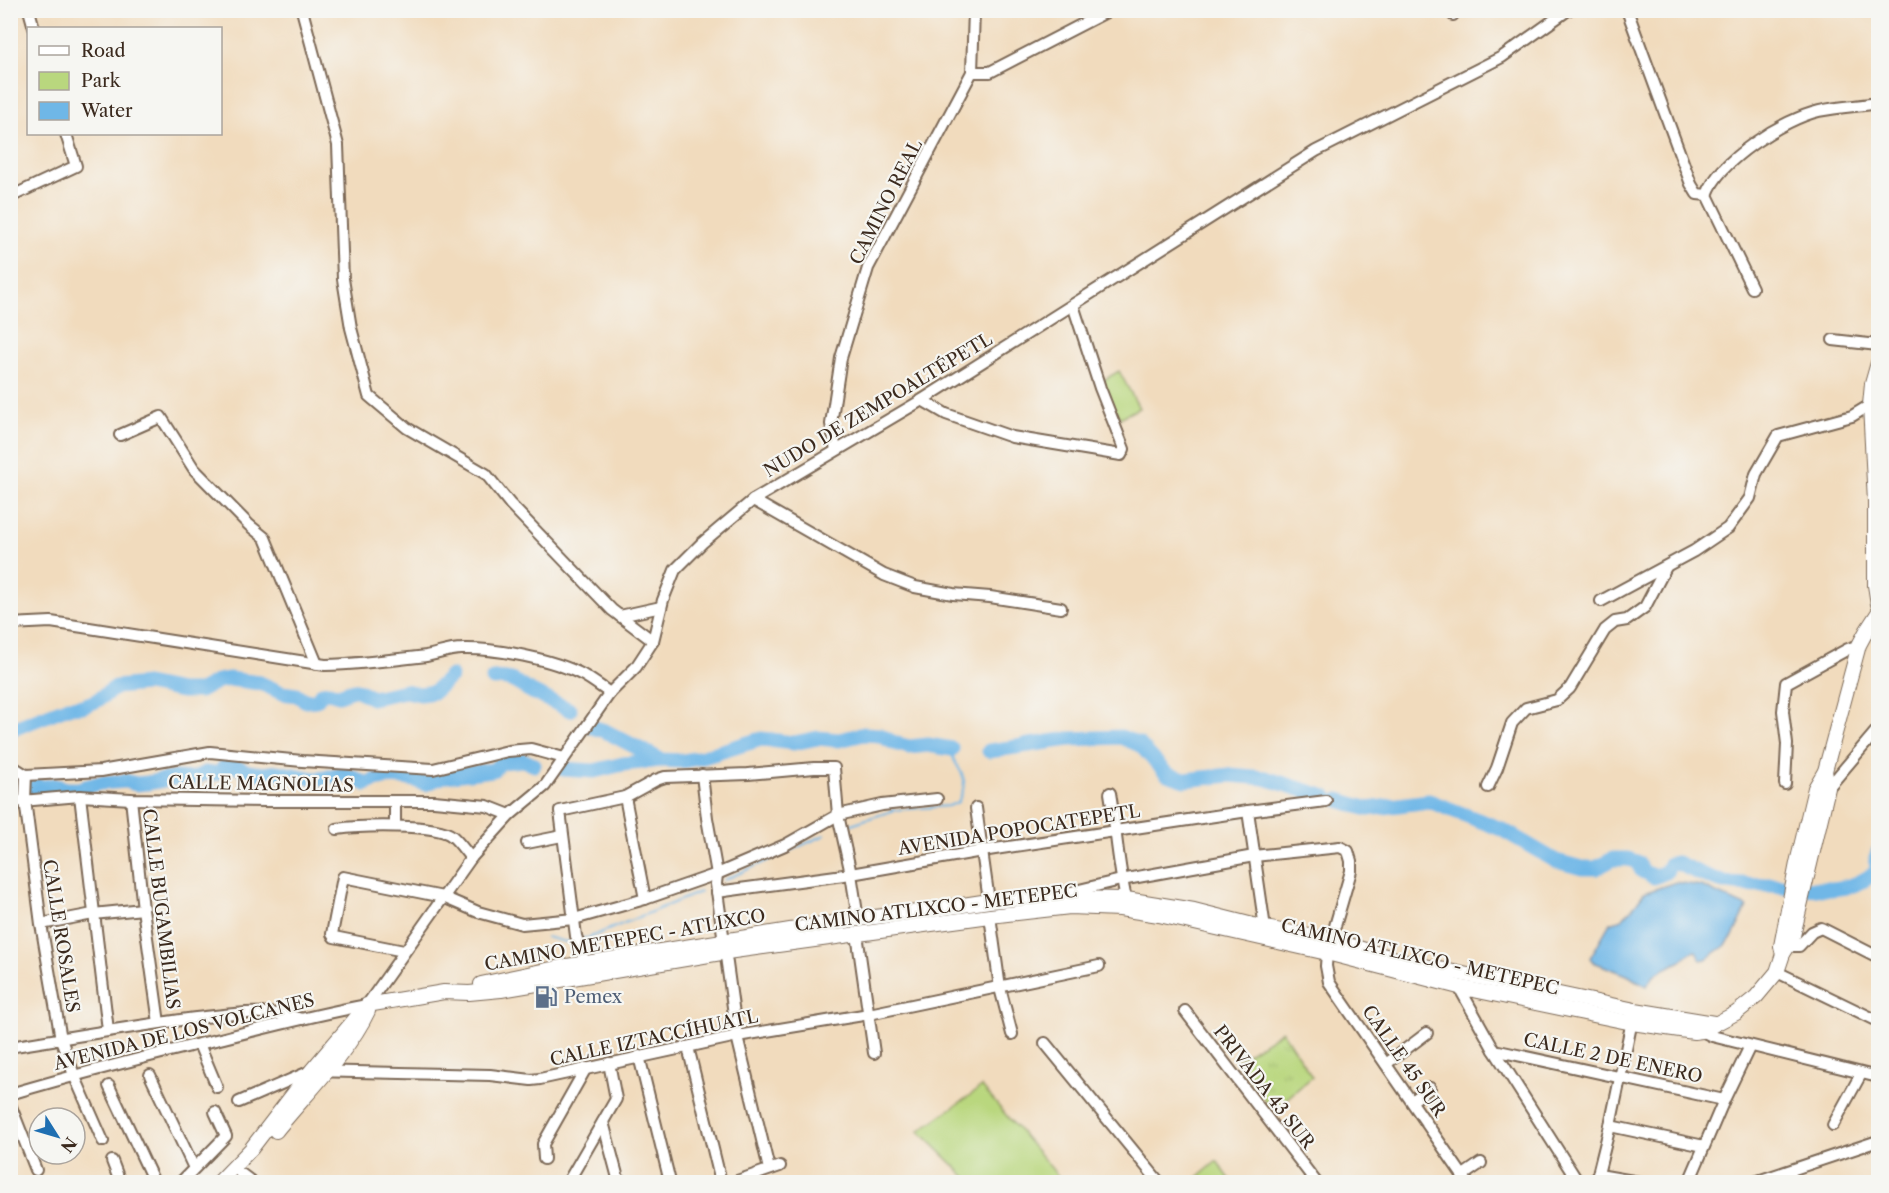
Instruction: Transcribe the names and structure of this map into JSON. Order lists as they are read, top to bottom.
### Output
{
  "streets": {
    "main road": ["CAMINO ATLIXCO - METEPEC", "CAMINO METEPEC - ATLIXCO"],
    "street": [
      "CAMINO REAL",
      "NUDO DE ZEMPOALTÉPETL",
      "CALLE MAGNOLIAS",
      "AVENIDA POPOCATEPETL",
      "CALLE BUGAMBILIAS",
      "CALLE ROSALES",
      "AVENIDA DE LOS VOLCANES",
      "CALLE IZTACCÍHUATL",
      "CALLE 2 DE ENERO",
      "CALLE 45 SUR",
      "PRIVADA 43 SUR"
    ]
  },
  "crossings": [
    ["CAMINO REAL", "NUDO DE ZEMPOALTÉPETL"],
    ["NUDO DE ZEMPOALTÉPETL", "CALLE MAGNOLIAS"],
    ["NUDO DE ZEMPOALTÉPETL", "CAMINO METEPEC - ATLIXCO"],
    ["NUDO DE ZEMPOALTÉPETL", "AVENIDA DE LOS VOLCANES"],
    ["CALLE MAGNOLIAS", "CALLE BUGAMBILIAS"],
    ["CALLE MAGNOLIAS", "CALLE ROSALES"],
    ["CAMINO ATLIXCO - METEPEC", "CAMINO METEPEC - ATLIXCO"],
    ["CAMINO ATLIXCO - METEPEC", "CALLE 45 SUR"],
    ["CALLE ROSALES", "AVENIDA DE LOS VOLCANES"],
    ["CAMINO METEPEC - ATLIXCO", "AVENIDA DE LOS VOLCANES"],
    ["CAMINO METEPEC - ATLIXCO", "CALLE 45 SUR"]
  ],
  "places": {
    "fuel station": ["Pemex"]
  },
  "legend": ["Road", "Park", "Water"],
  "north": "bottom right"
}
